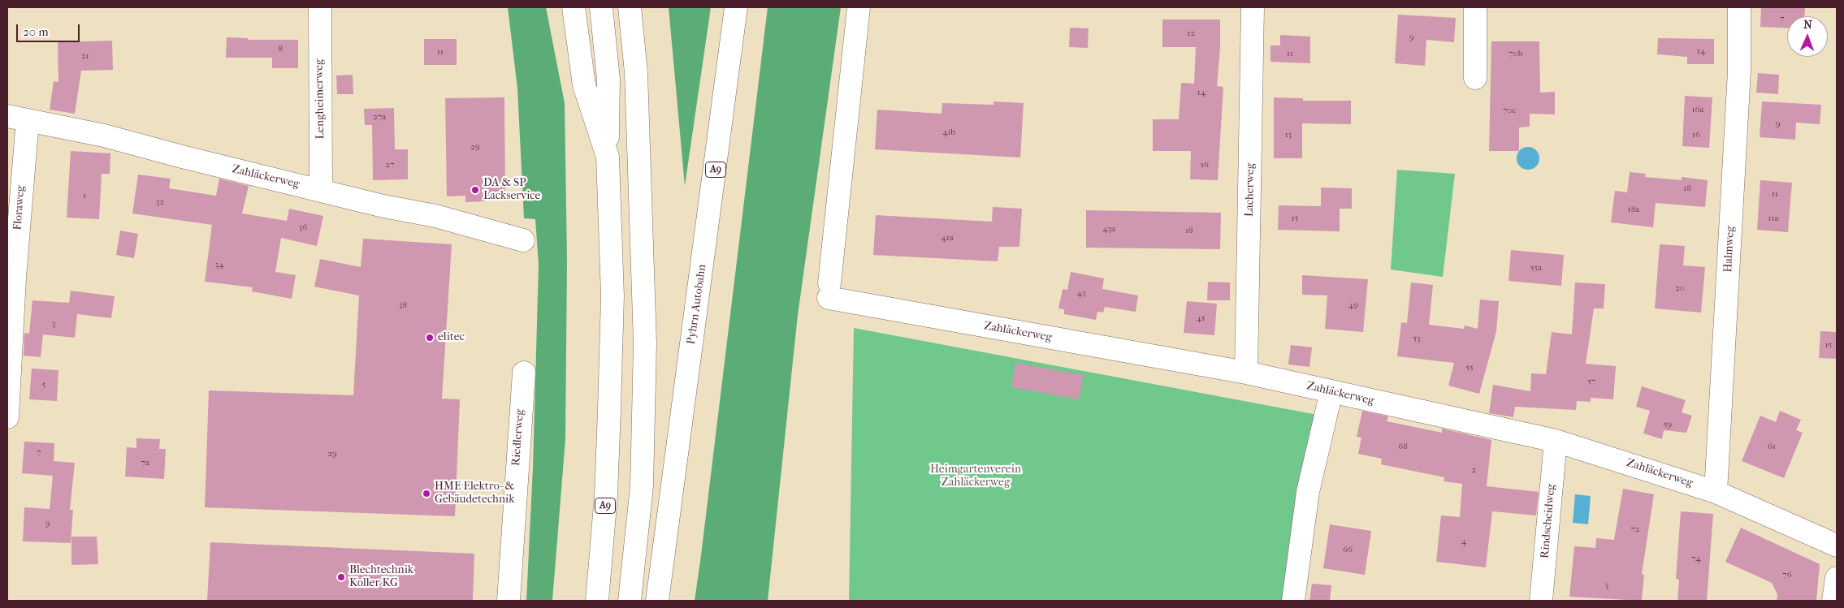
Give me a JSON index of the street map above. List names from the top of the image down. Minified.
{"streets":{"main road":["Lengheimerweg","A9","Zahläckerweg","Lacherweg","Floraweg","Halmweg","Pyhrn Autobahn","Riedlerweg","Rindscheidweg"]},"crossings":[["Lengheimerweg","Zahläckerweg"],["Zahläckerweg","Lacherweg"],["Zahläckerweg","Floraweg"],["Zahläckerweg","Halmweg"],["Zahläckerweg","Rindscheidweg"]],"parks":["Heimgartenverein Zahläckerweg"],"places":["DA & SP Lackservice","elitec","HME Elektro- & Gebäudetechnik","Blechtechnik Koller KG"],"house_numbers":["7","12","9","8","14","11","11","70b","21","14","16a","70c","27a","9","41b","13","16","29","27","16","18","11","1","32","18a","15","11a","36","43a","18","41a","34","55a","20","43","38","49","45","3","53","15","55","57","5","59","68","61","7","29","7a","2","9","72","4","66","74","76","3"],"scale_bar":"20 m","north":"top"}
